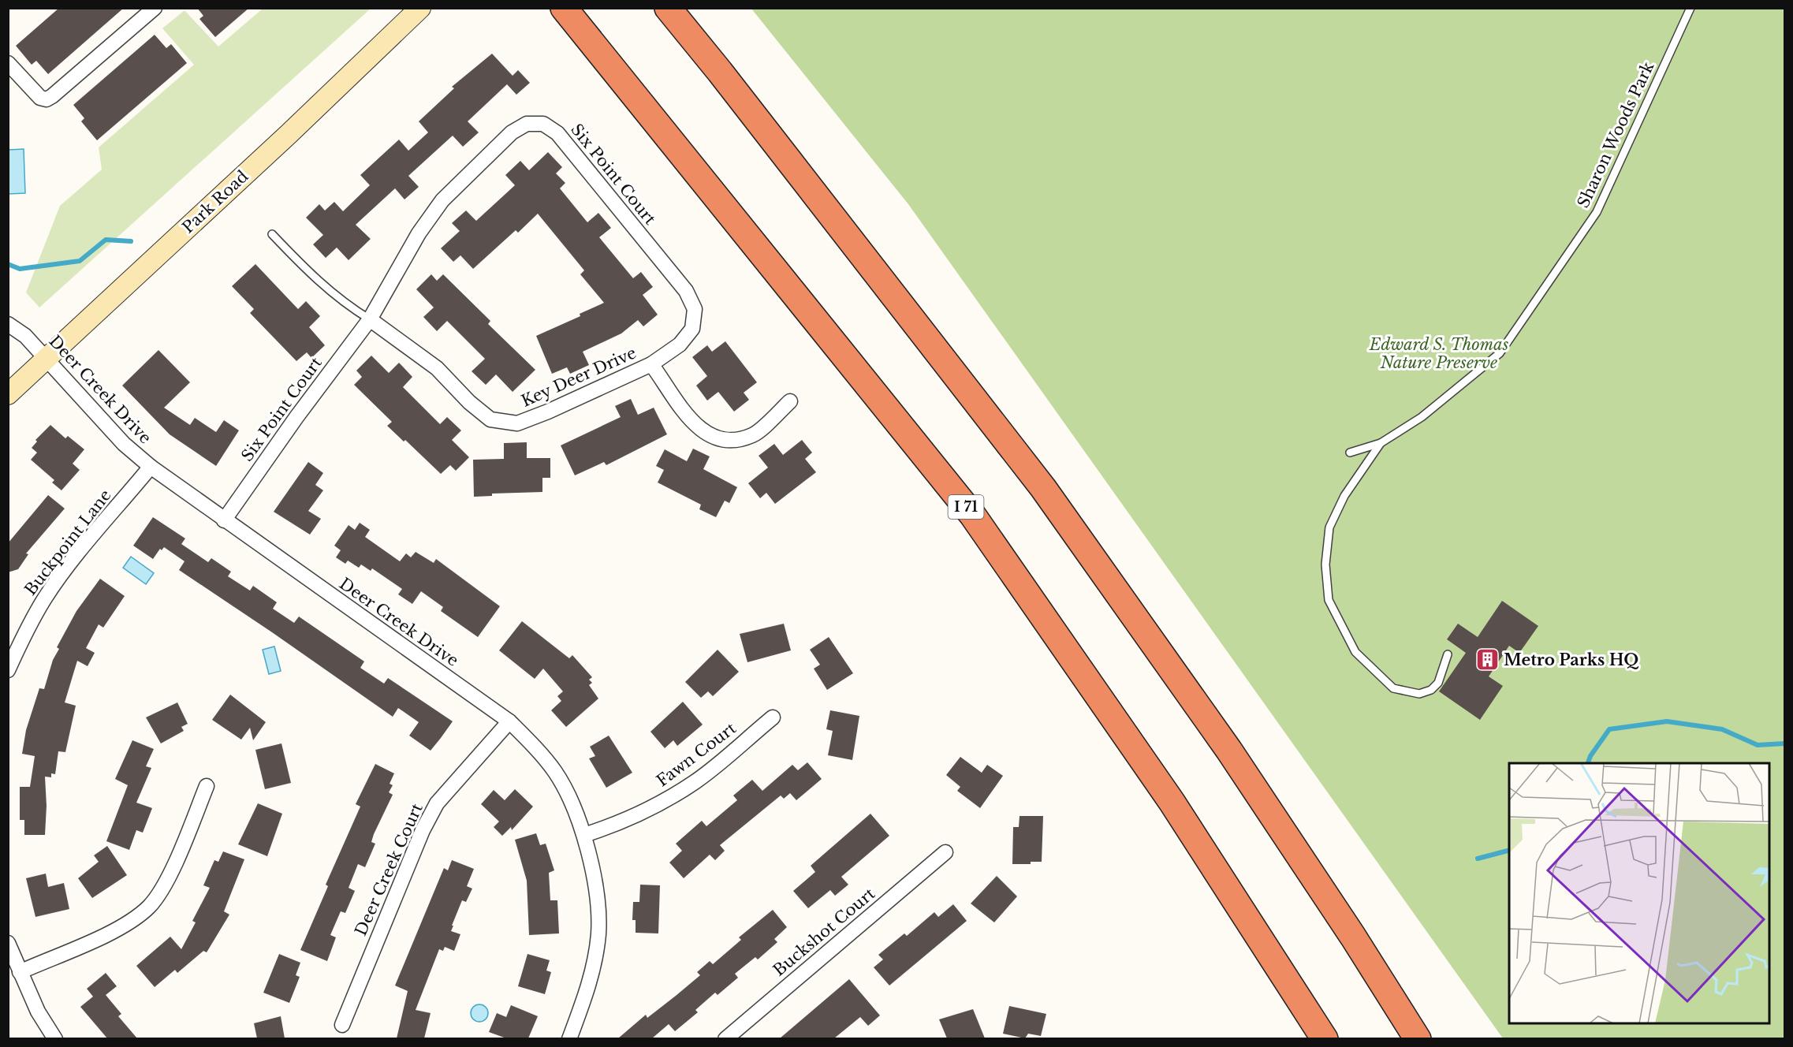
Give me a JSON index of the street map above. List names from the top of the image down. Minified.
{"streets":{"highway":["I 71"],"main road":["Park Road"],"street":["Six Point Court","Key Deer Drive","Deer Creek Drive","Buckpoint Lane","Fawn Court","Deer Creek Court","Buckshot Court"],"lane":["Sharon Woods Park"]},"crossings":[["Six Point Court","Key Deer Drive"],["Six Point Court","Deer Creek Drive"],["Park Road","Deer Creek Drive"],["Deer Creek Drive","Buckpoint Lane"],["Deer Creek Drive","Fawn Court"],["Deer Creek Drive","Deer Creek Court"]],"parks":["Edward S. Thomas Nature Preserve"],"places":{"building":["Metro Parks HQ"]}}
